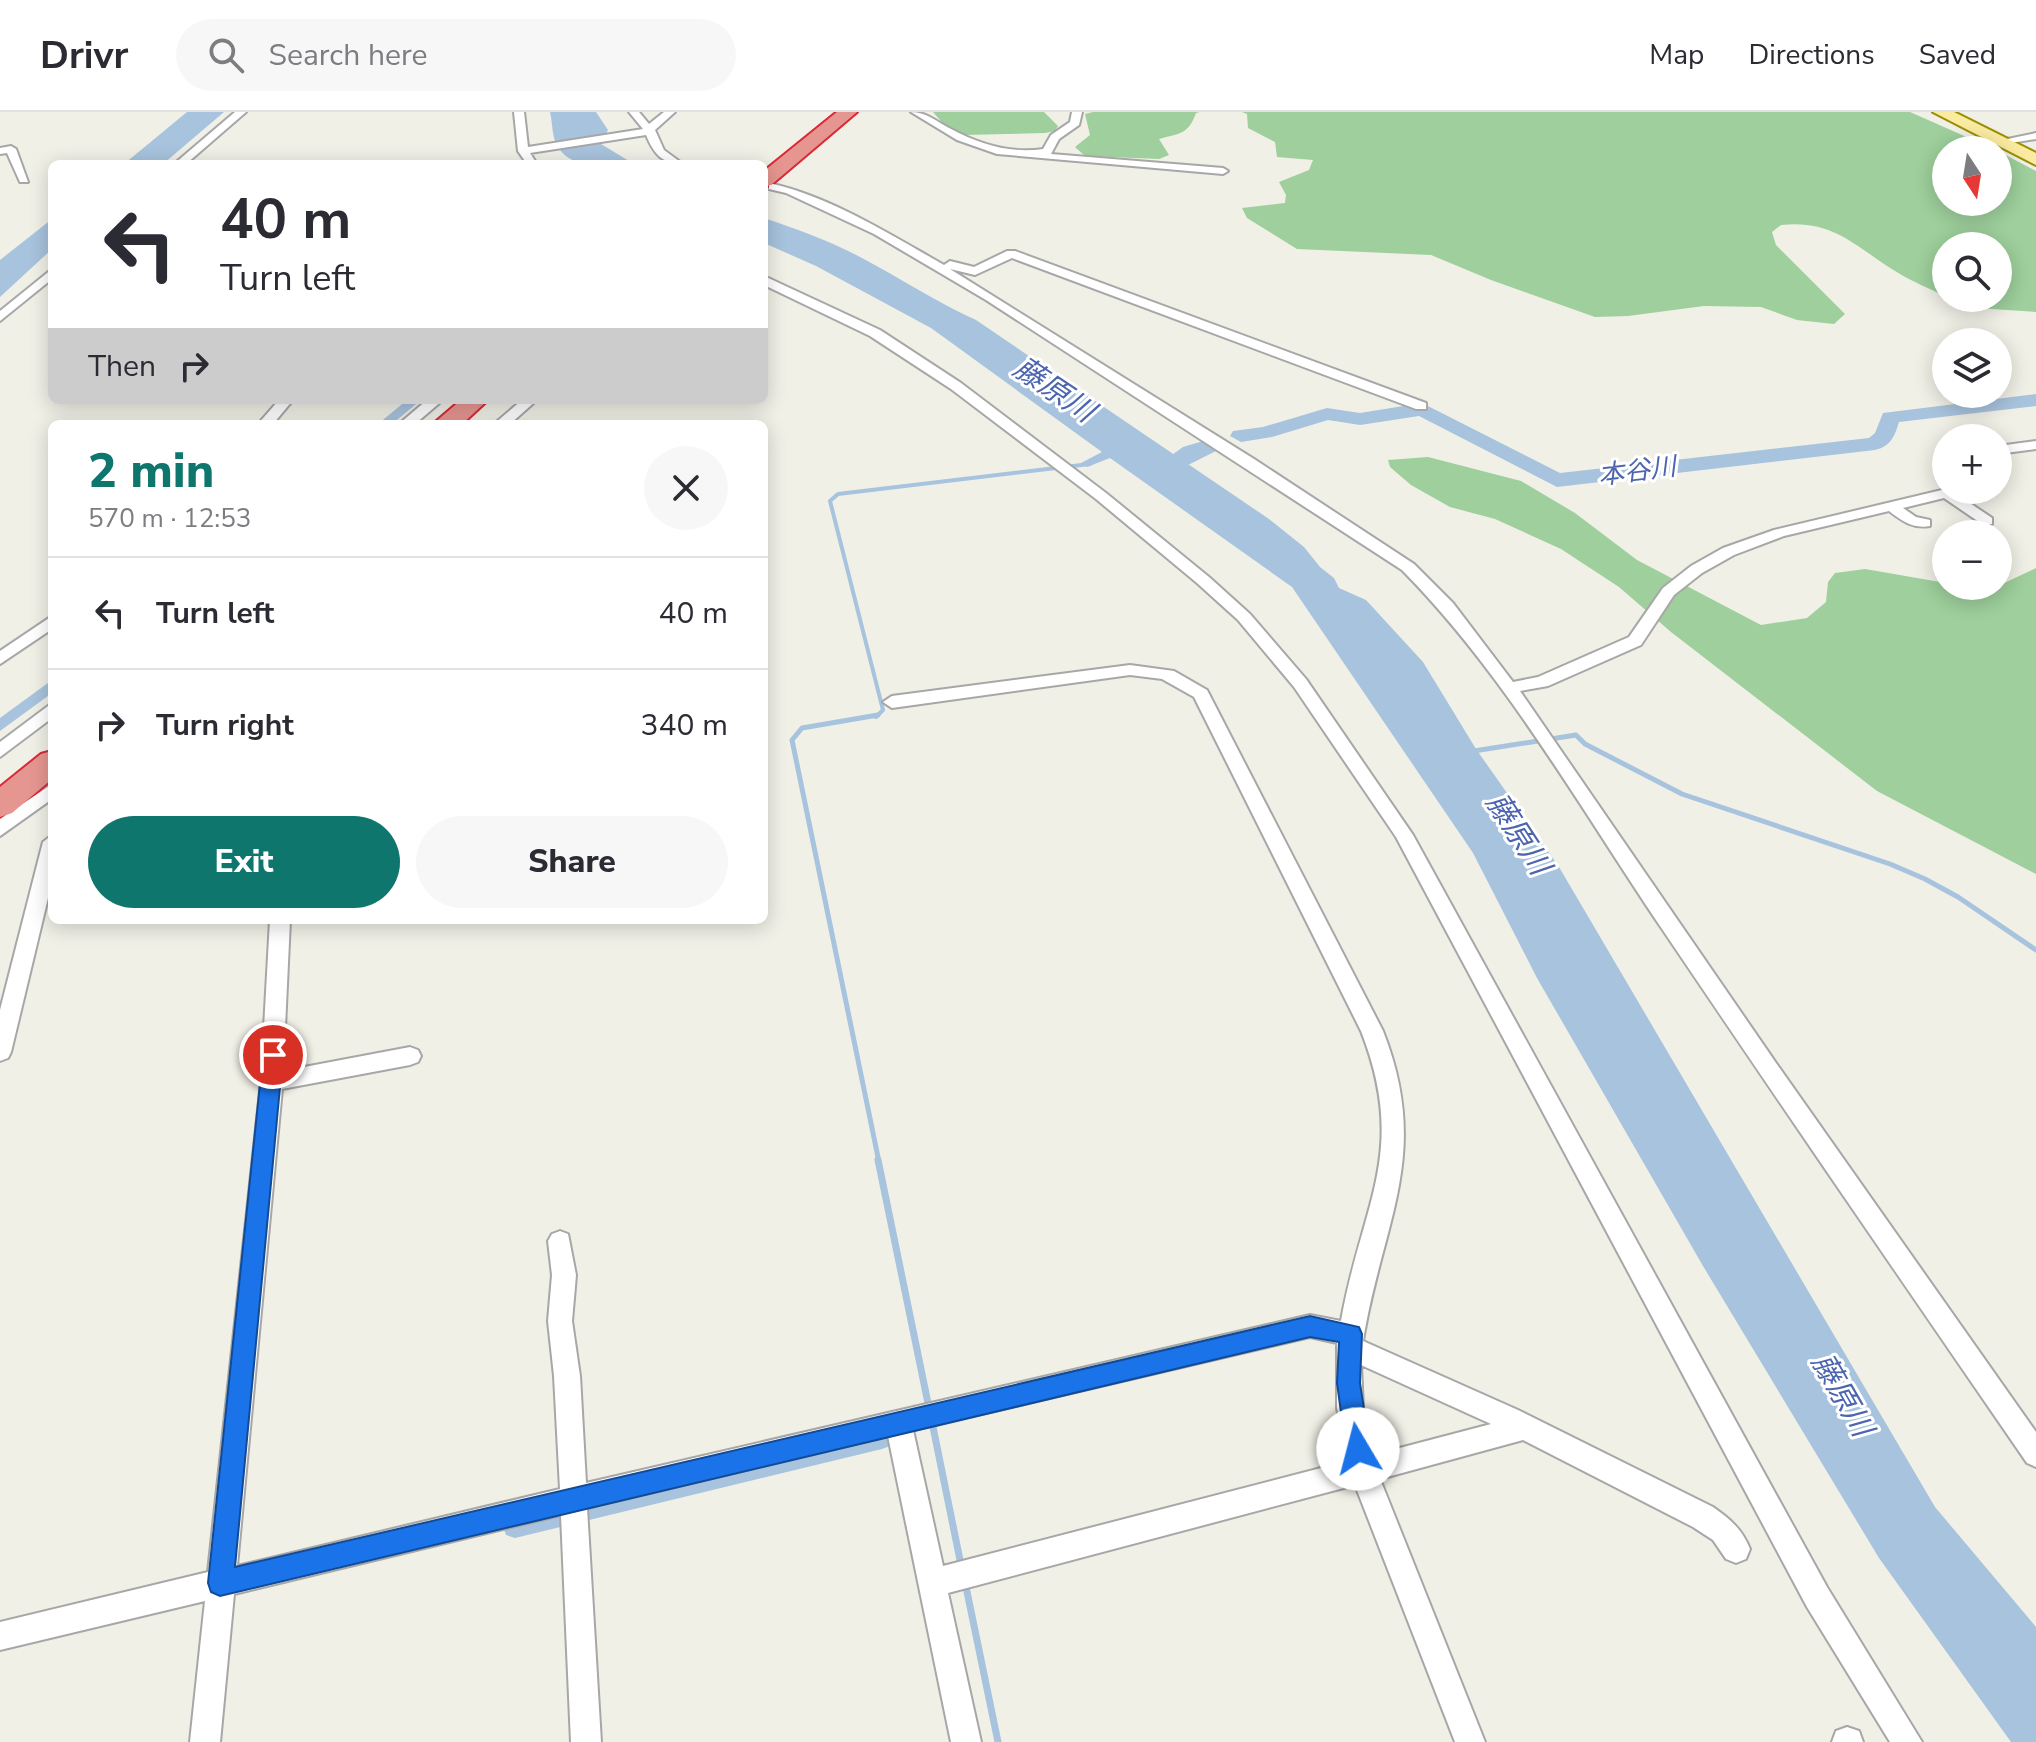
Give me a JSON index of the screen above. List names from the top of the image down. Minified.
{"water":["藤原川","本谷川"],"north":"bottom","page":{"header":"Drivr","search":"Search here","nav":["Map","Directions","Saved"],"map_buttons":["+","−"],"turn":["40 m","Turn left"],"then":"Then","heading":["2 min","570 m · 12:53"],"list":[{"name":"Turn left","value":"40 m"},{"name":"Turn right","value":"340 m"}],"buttons":["Exit","Share"]}}
